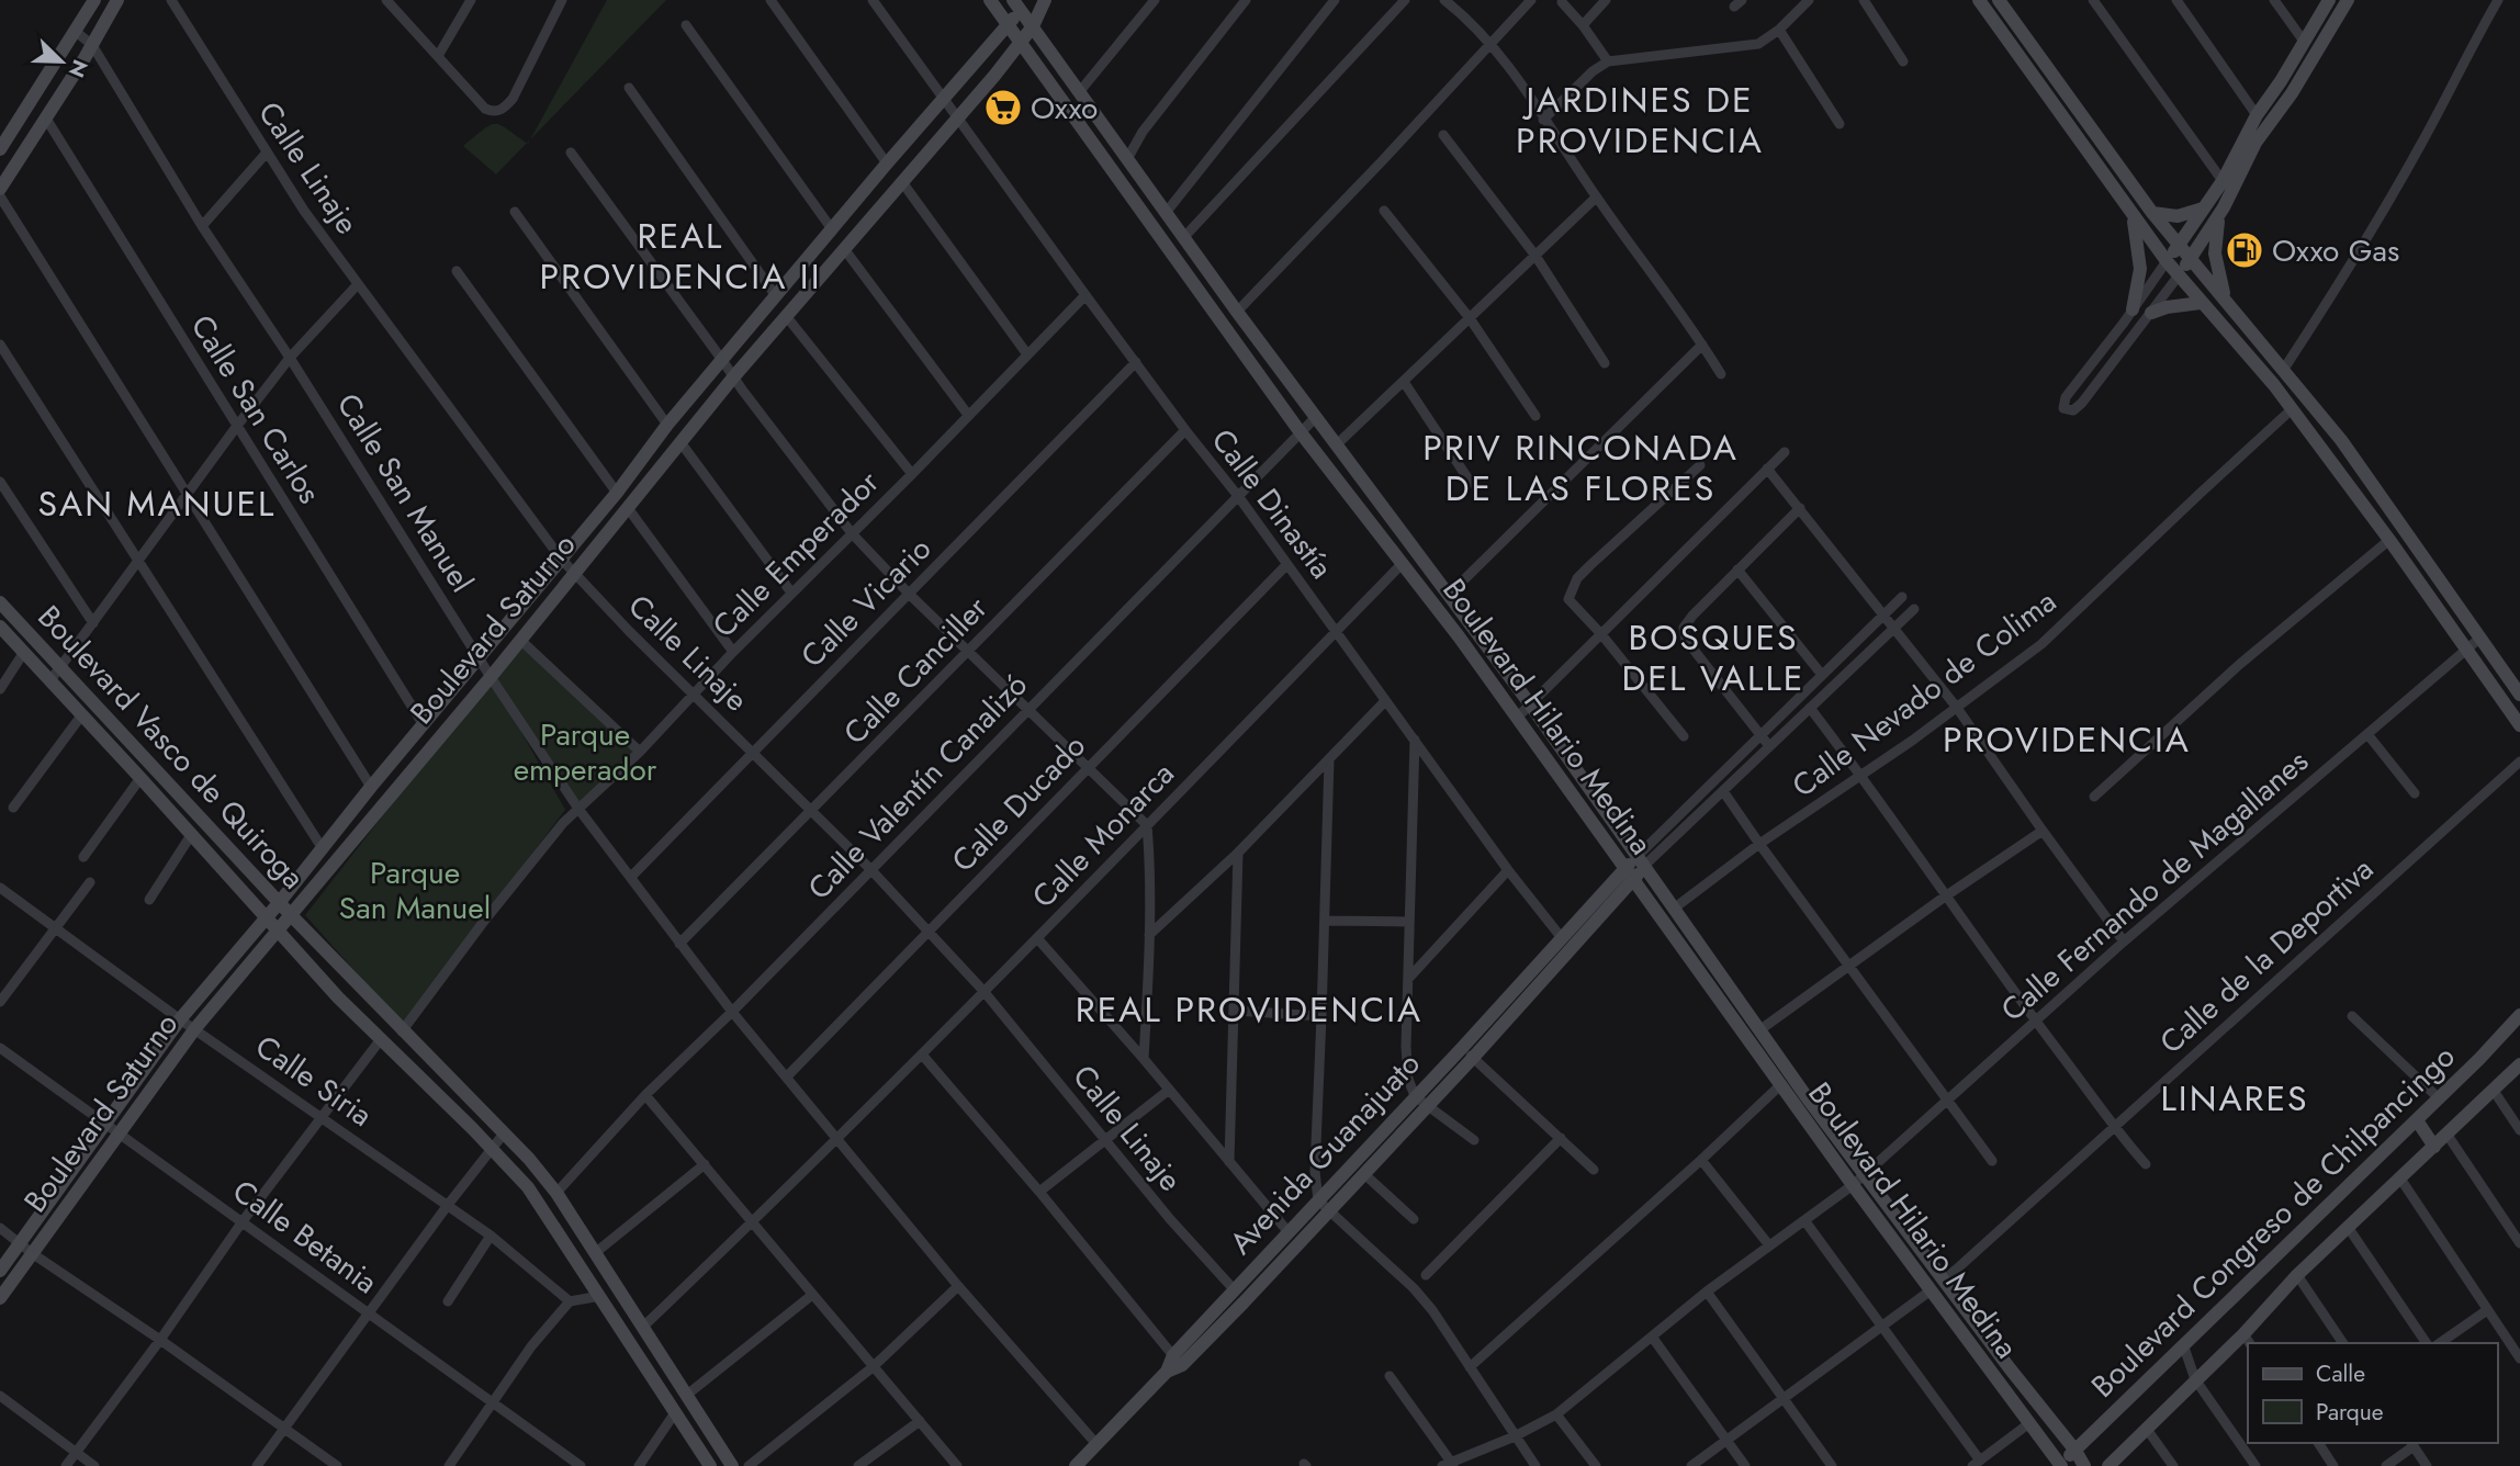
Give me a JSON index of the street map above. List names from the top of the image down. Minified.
{"streets":{"street":["Calle Linaje","Calle San Carlos","Calle San Manuel","Calle Dinastía","Calle Emperador","Calle Vicario","Boulevard Saturno","Calle Canciller","Calle Nevado de Colima","Boulevard Hilario Medina","Boulevard Vasco de Quiroga","Calle Valentín Canalizó","Calle Ducado","Calle Monarca","Calle Fernando de Magallanes","Calle de la Deportiva","Calle Siria","Avenida Guanajuato","Boulevard Congreso de Chilpancingo","Calle Betania"]},"crossings":[["Calle Linaje","Calle Emperador"],["Calle Linaje","Calle Vicario"],["Calle Linaje","Boulevard Saturno"],["Calle Linaje","Calle Canciller"],["Calle Linaje","Calle Valentín Canalizó"],["Calle Linaje","Calle Ducado"],["Calle Linaje","Calle Monarca"],["Calle Linaje","Avenida Guanajuato"],["Calle San Carlos","Boulevard Saturno"],["Calle San Manuel","Calle Emperador"],["Calle San Manuel","Calle Vicario"],["Calle San Manuel","Boulevard Saturno"],["Calle San Manuel","Calle Canciller"],["Calle San Manuel","Calle Valentín Canalizó"],["Calle San Manuel","Calle Ducado"],["Calle San Manuel","Calle Monarca"],["Calle San Manuel","Avenida Guanajuato"],["Calle Dinastía","Calle Emperador"],["Calle Dinastía","Calle Vicario"],["Calle Dinastía","Boulevard Saturno"],["Calle Dinastía","Calle Canciller"],["Calle Dinastía","Calle Valentín Canalizó"],["Calle Dinastía","Calle Ducado"],["Calle Dinastía","Calle Monarca"],["Calle Dinastía","Avenida Guanajuato"],["Calle Emperador","Boulevard Vasco de Quiroga"],["Boulevard Saturno","Boulevard Hilario Medina"],["Boulevard Saturno","Boulevard Vasco de Quiroga"],["Boulevard Saturno","Calle Siria"],["Boulevard Saturno","Calle Betania"],["Calle Nevado de Colima","Boulevard Hilario Medina"],["Boulevard Hilario Medina","Calle Valentín Canalizó"],["Boulevard Hilario Medina","Calle Monarca"],["Boulevard Hilario Medina","Calle Fernando de Magallanes"],["Boulevard Hilario Medina","Calle de la Deportiva"],["Boulevard Hilario Medina","Avenida Guanajuato"],["Boulevard Hilario Medina","Boulevard Congreso de Chilpancingo"],["Boulevard Vasco de Quiroga","Calle Valentín Canalizó"],["Boulevard Vasco de Quiroga","Calle Monarca"]],"districts":["JARDINES DE PROVIDENCIA","REAL PROVIDENCIA II","PRIV RINCONADA DE LAS FLORES","SAN MANUEL","BOSQUES DEL VALLE","PROVIDENCIA","REAL PROVIDENCIA","LINARES"],"parks":["Parque emperador","Parque San Manuel"],"places":{"supermarket":["Oxxo"],"fuel station":["Oxxo Gas"]},"legend":["Calle","Parque"],"north":"bottom right"}
